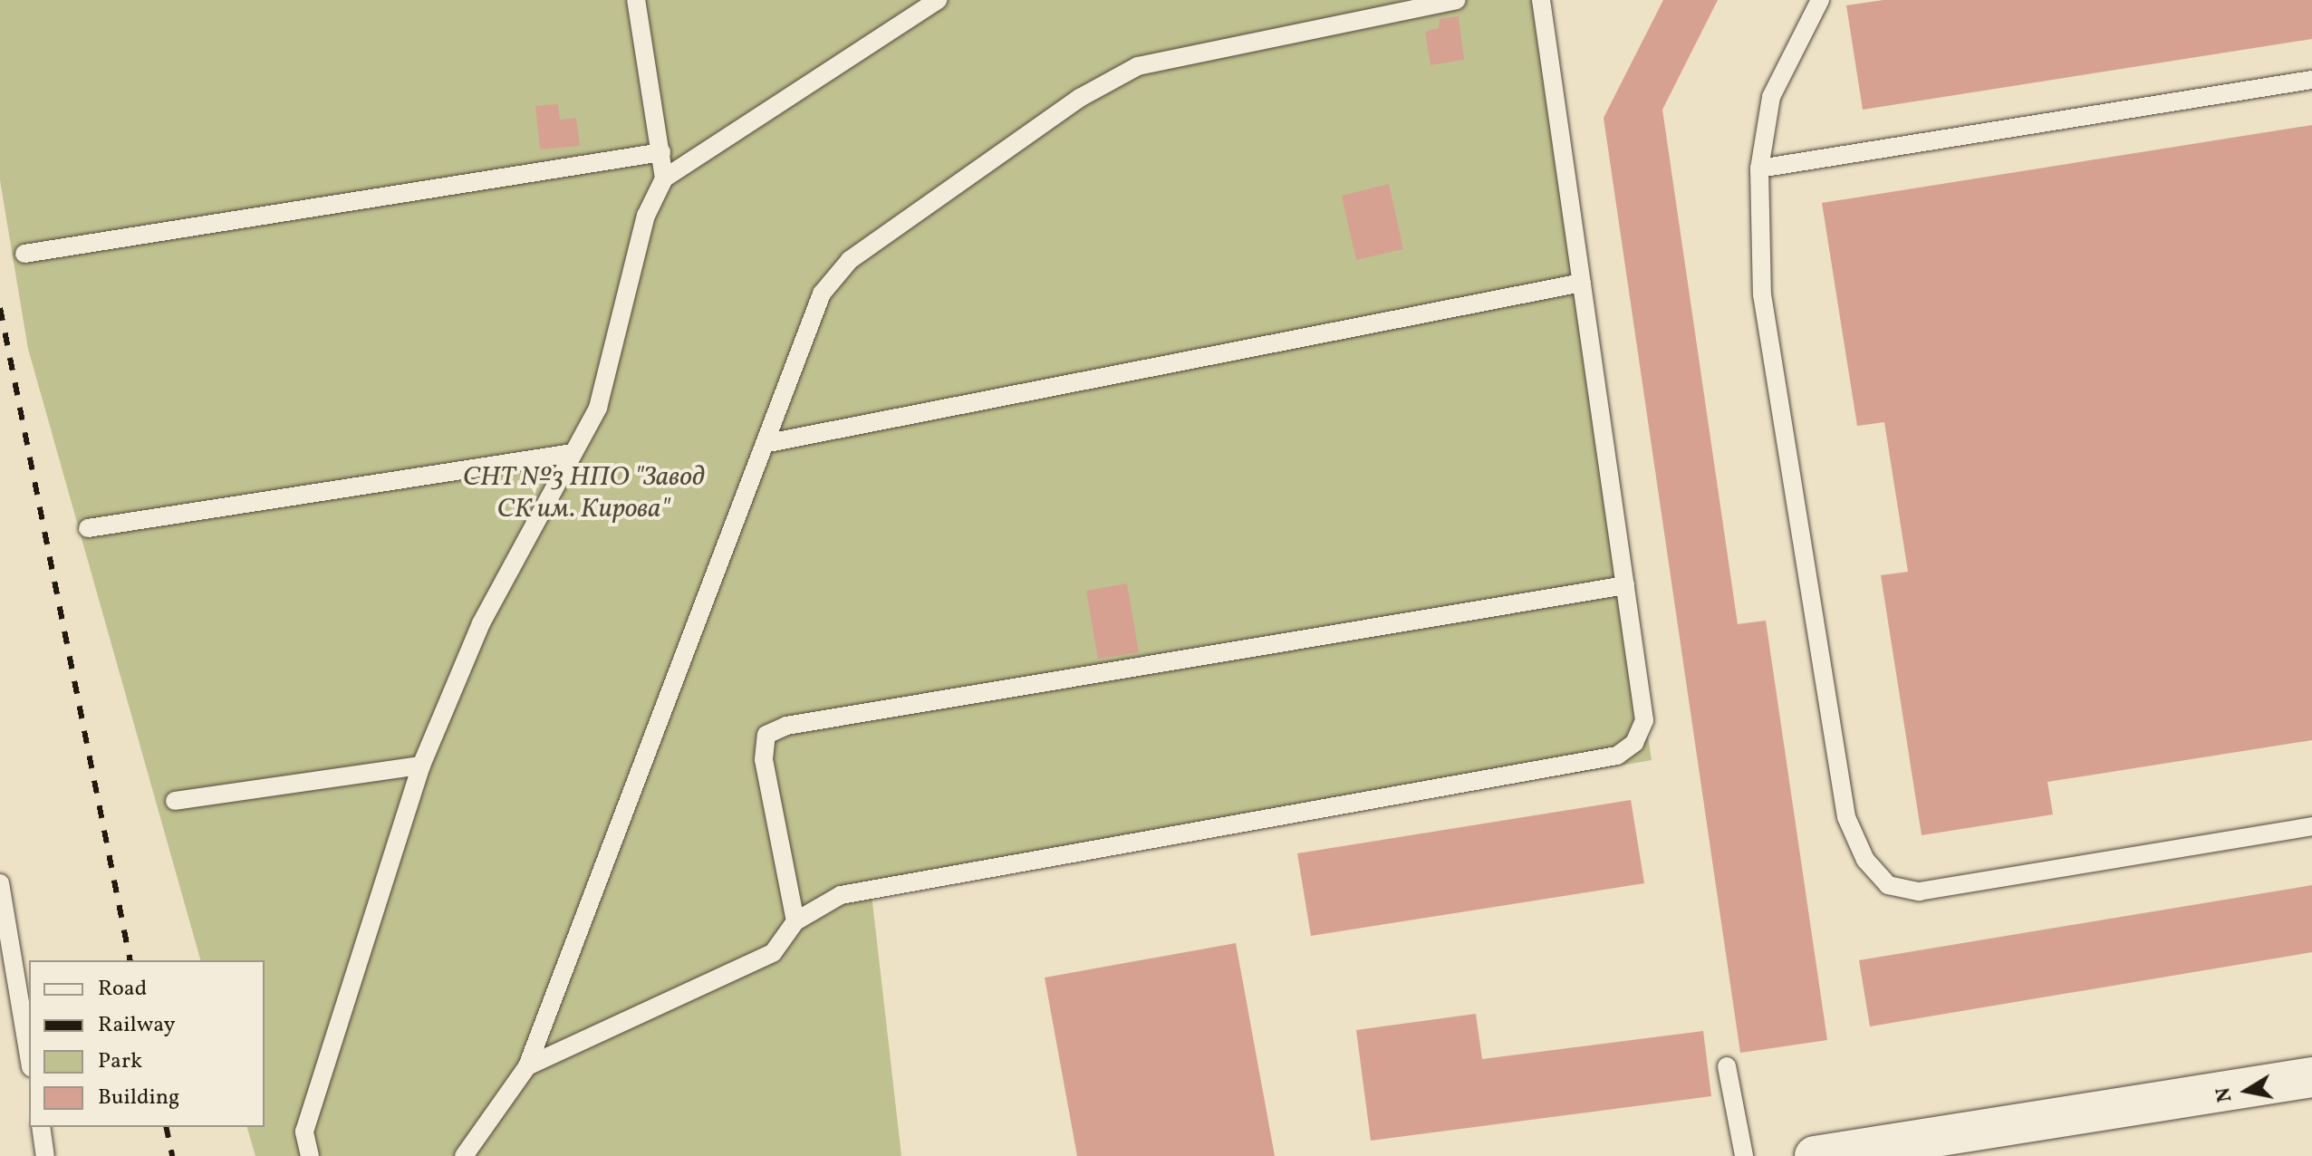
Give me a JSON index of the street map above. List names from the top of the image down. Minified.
{"parks":["СНТ №3 НПО \"Завод СК им. Кирова\""],"legend":["Road","Railway","Park","Building"],"north":"left"}
